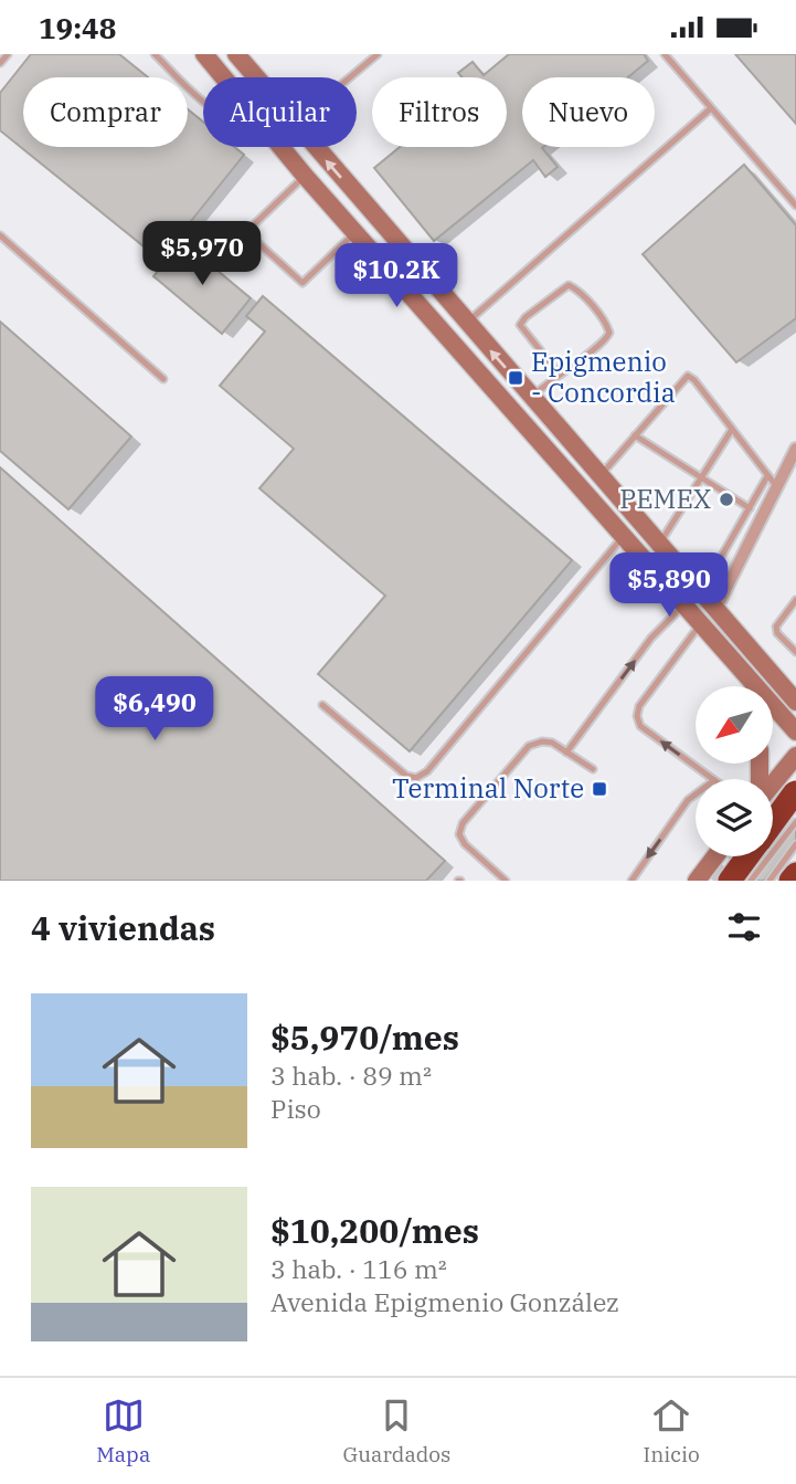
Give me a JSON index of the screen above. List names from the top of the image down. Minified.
{"places":{"transit":["Epigmenio - Concordia","Terminal Norte"],"other":["PEMEX"]},"north":"bottom left","page":{"status":"19:48","chip":["Comprar","Alquilar","Filtros","Nuevo"],"price":["$5,970","$10.2K","$5,890","$6,490"],"heading":"4 viviendas","list":[{"name":"$5,970/mes","note":"3 hab. · 89 m² · Piso"},{"name":"$10,200/mes","note":"3 hab. · 116 m² · Avenida Epigmenio González"}],"tabs":["Mapa","Guardados","Inicio"]}}
